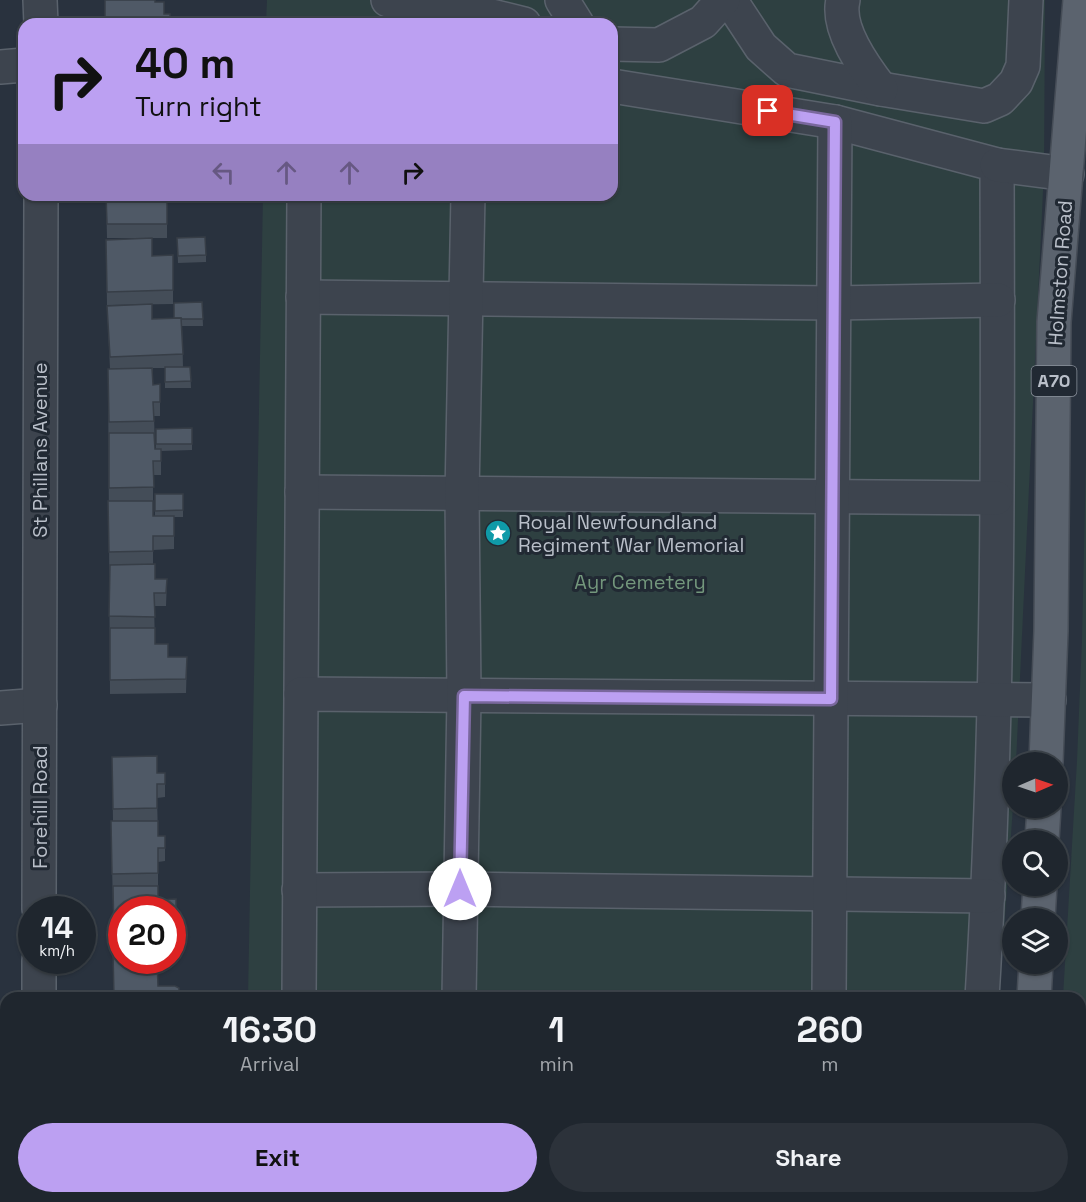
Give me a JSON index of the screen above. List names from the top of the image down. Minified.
{"streets":{"main road":["Holmston Road","A70"],"street":["St Phillans Avenue","Forehill Road"]},"crossings":[["St Phillans Avenue","Forehill Road"]],"parks":["Ayr Cemetery"],"places":{"place":["Royal Newfoundland Regiment War Memorial"]},"north":"right","page":{"turn":["40 m","Turn right"],"speed":"14 km/h","limit":"20","eta":["16:30","Arrival","1","min","260","m"],"buttons":["Exit","Share"]}}
